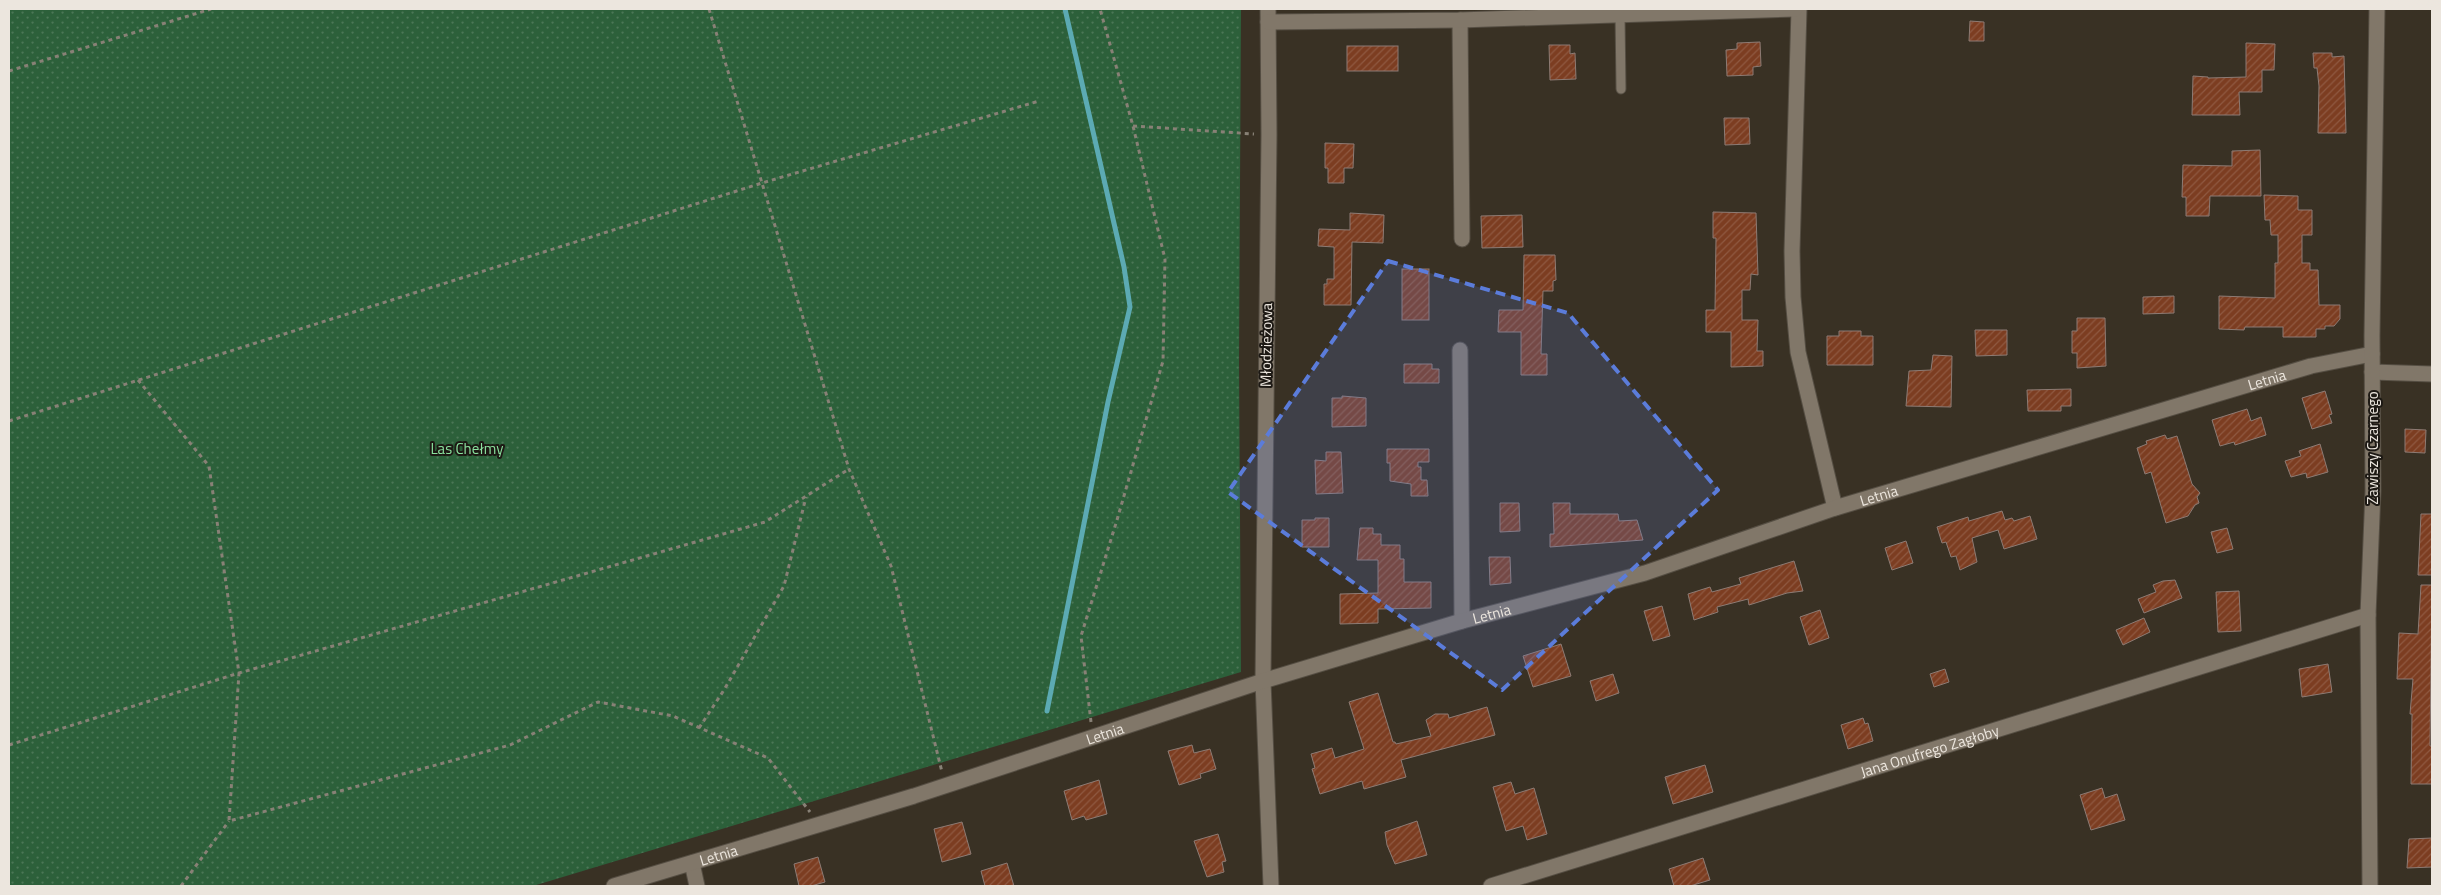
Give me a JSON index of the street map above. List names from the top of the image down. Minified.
{"streets":{"street":["Młodzieżowa","Letnia","Zawiszy Czarnego","Jana Onufrego Zagłoby"]},"crossings":[["Młodzieżowa","Letnia"],["Letnia","Zawiszy Czarnego"],["Zawiszy Czarnego","Jana Onufrego Zagłoby"]],"parks":["Las Chełmy"]}
